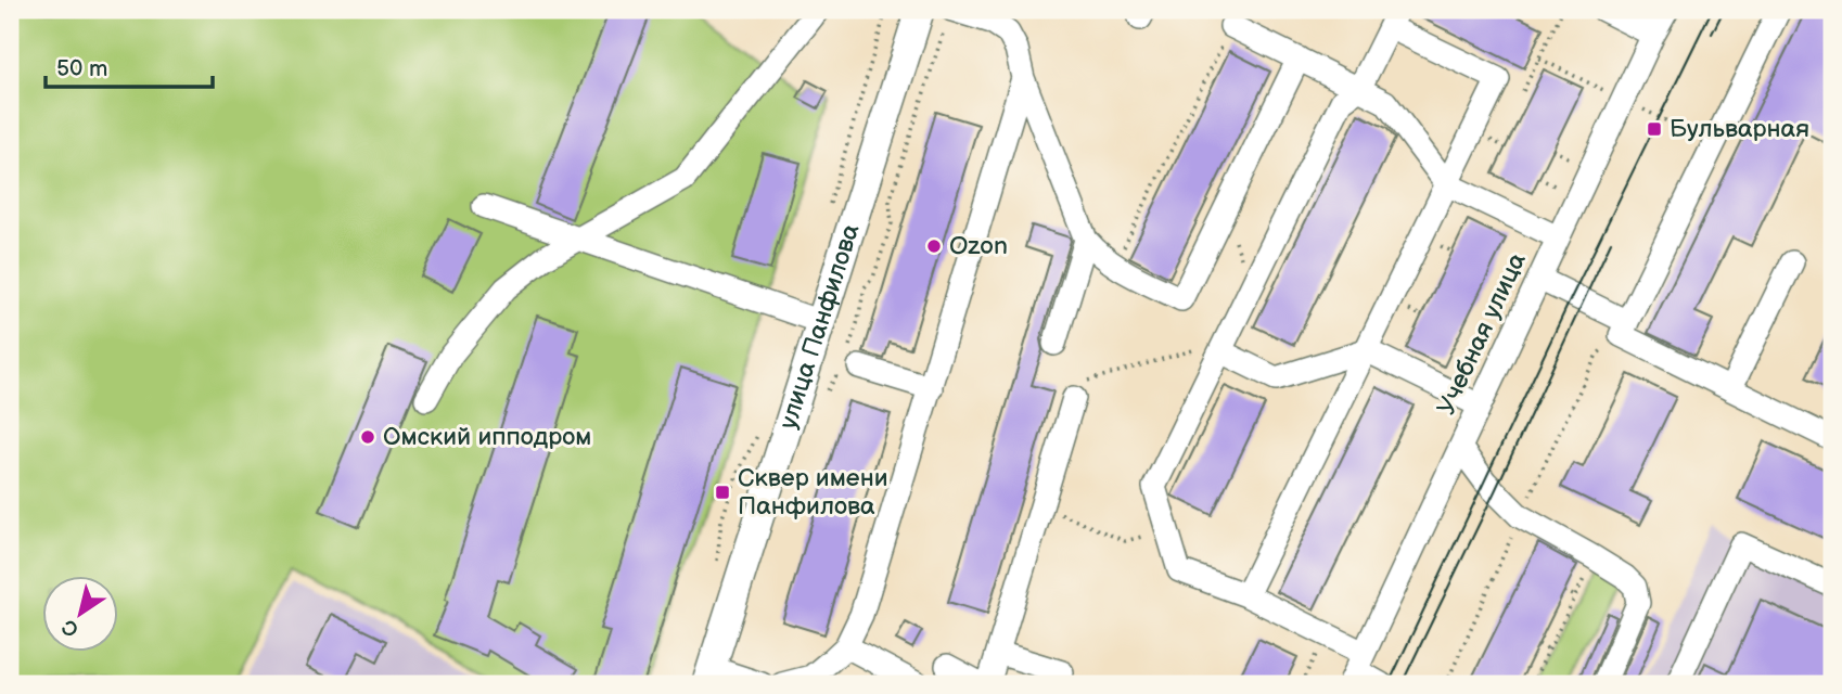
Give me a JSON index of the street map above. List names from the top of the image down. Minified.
{"streets":{"main road":["улица Панфилова"],"street":["Учебная улица"]},"places":{"transit":["Бульварная","Сквер имени Панфилова"],"other":["Ozon","Омский ипподром"]},"scale_bar":"50 m","north":"bottom left"}
